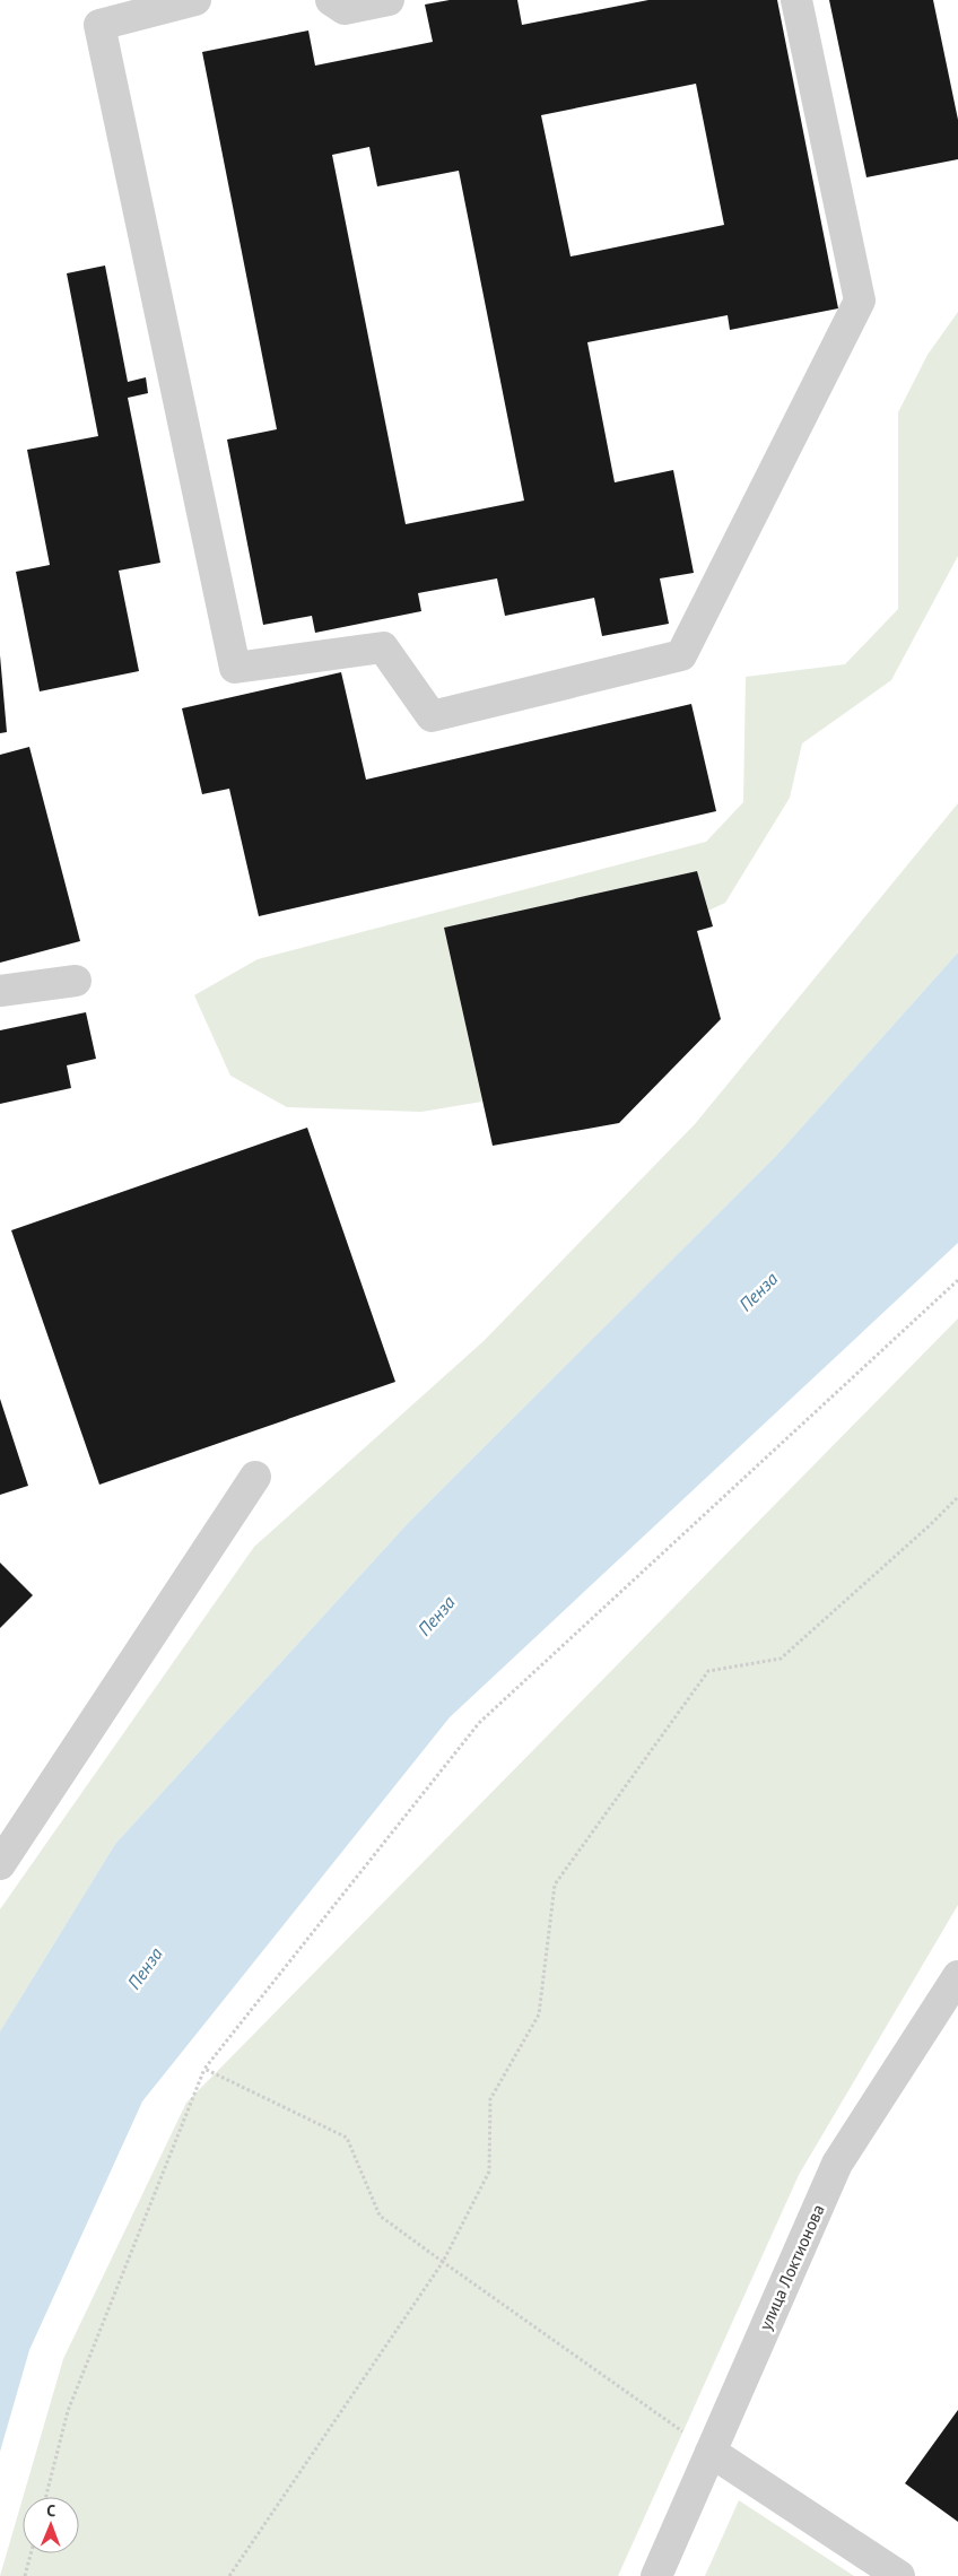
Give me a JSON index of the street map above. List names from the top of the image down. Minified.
{"streets":{"street":["улица Локтионова"]},"water":["Пенза"],"north":"top"}
